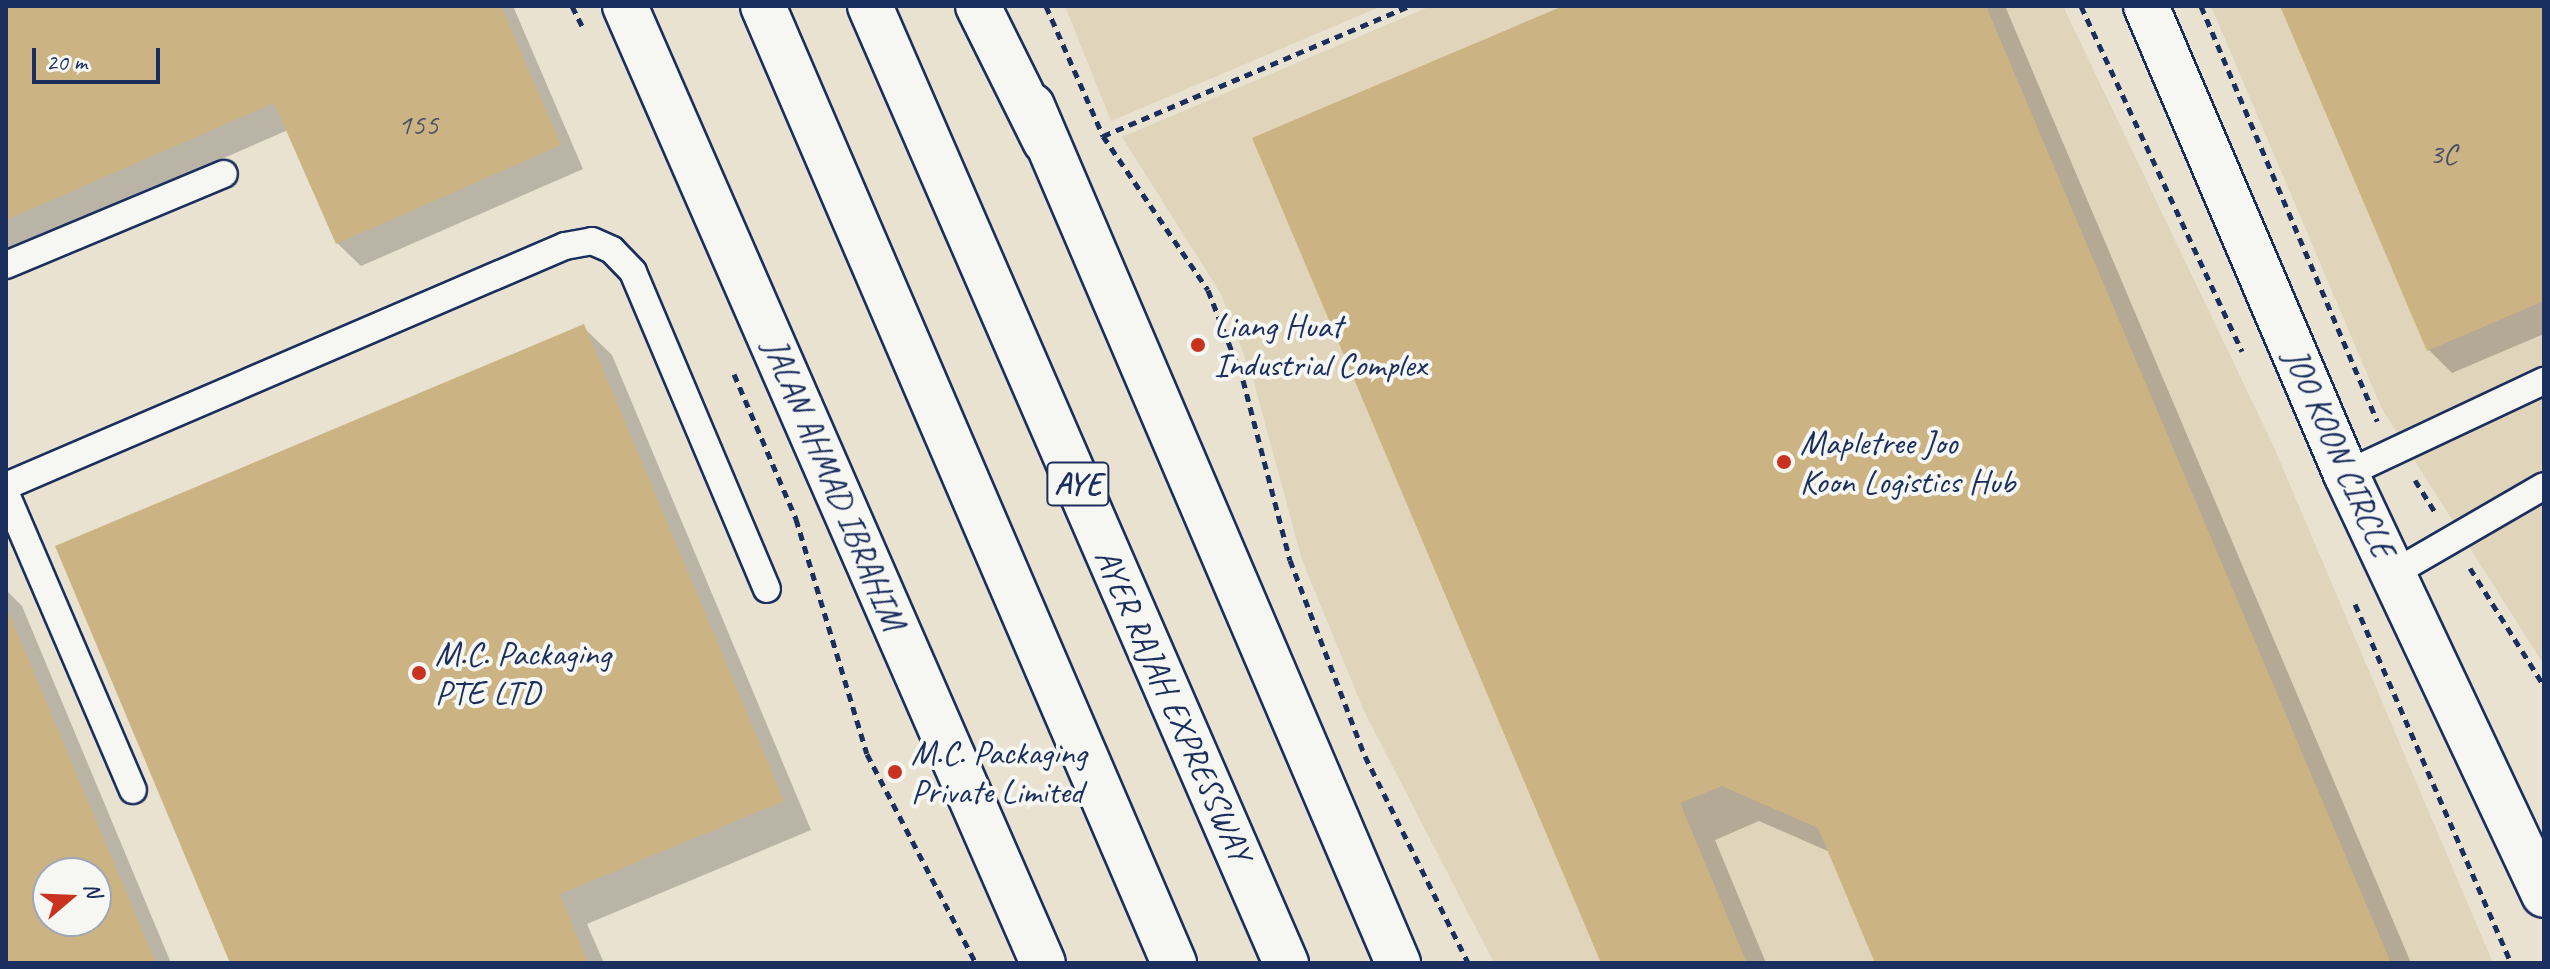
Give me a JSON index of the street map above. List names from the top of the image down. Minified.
{"streets":{"main road":["JOO KOON CIRCLE","JALAN AHMAD IBRAHIM","AYE","AYER RAJAH EXPRESSWAY"]},"places":["Liang Huat Industrial Complex","Mapletree Joo Koon Logistics Hub","M.C. Packaging PTE LTD","M.C. Packaging Private Limited"],"house_numbers":["155","3C"],"scale_bar":"20 m","north":"right"}
